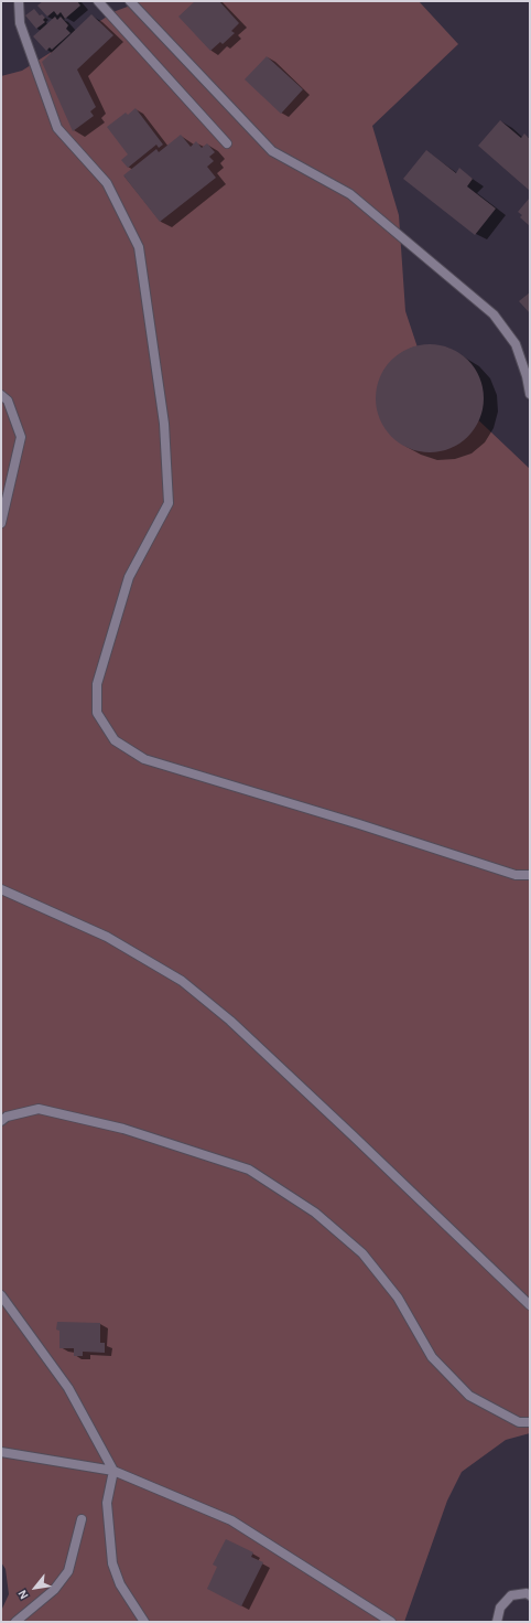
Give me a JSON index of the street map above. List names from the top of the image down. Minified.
{"north":"bottom left"}
